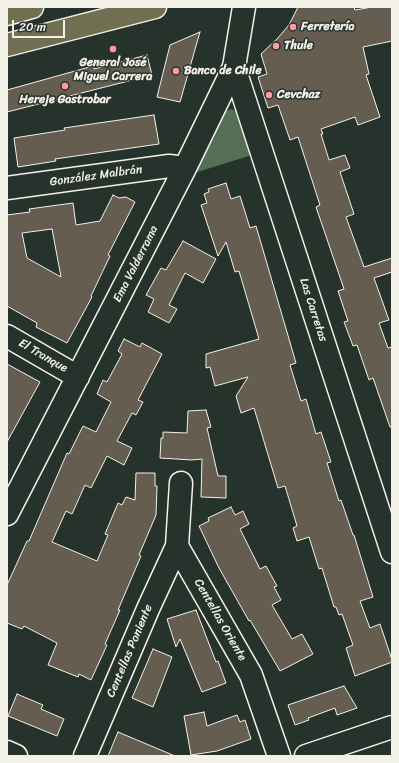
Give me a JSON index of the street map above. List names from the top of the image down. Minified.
{"streets":{"street":["González Malbrán","Ema Valderrama","Las Carretas","El Tranque","Centellas Oriente","Centellas Poniente"]},"crossings":[["González Malbrán","Ema Valderrama"],["Ema Valderrama","Las Carretas"],["Ema Valderrama","El Tranque"],["Centellas Oriente","Centellas Poniente"]],"places":["Ferretería","Thule","General José Miguel Carrera","Banco de Chile","Hereje Gastrobar","Cevchaz"],"scale_bar":"20 m"}
